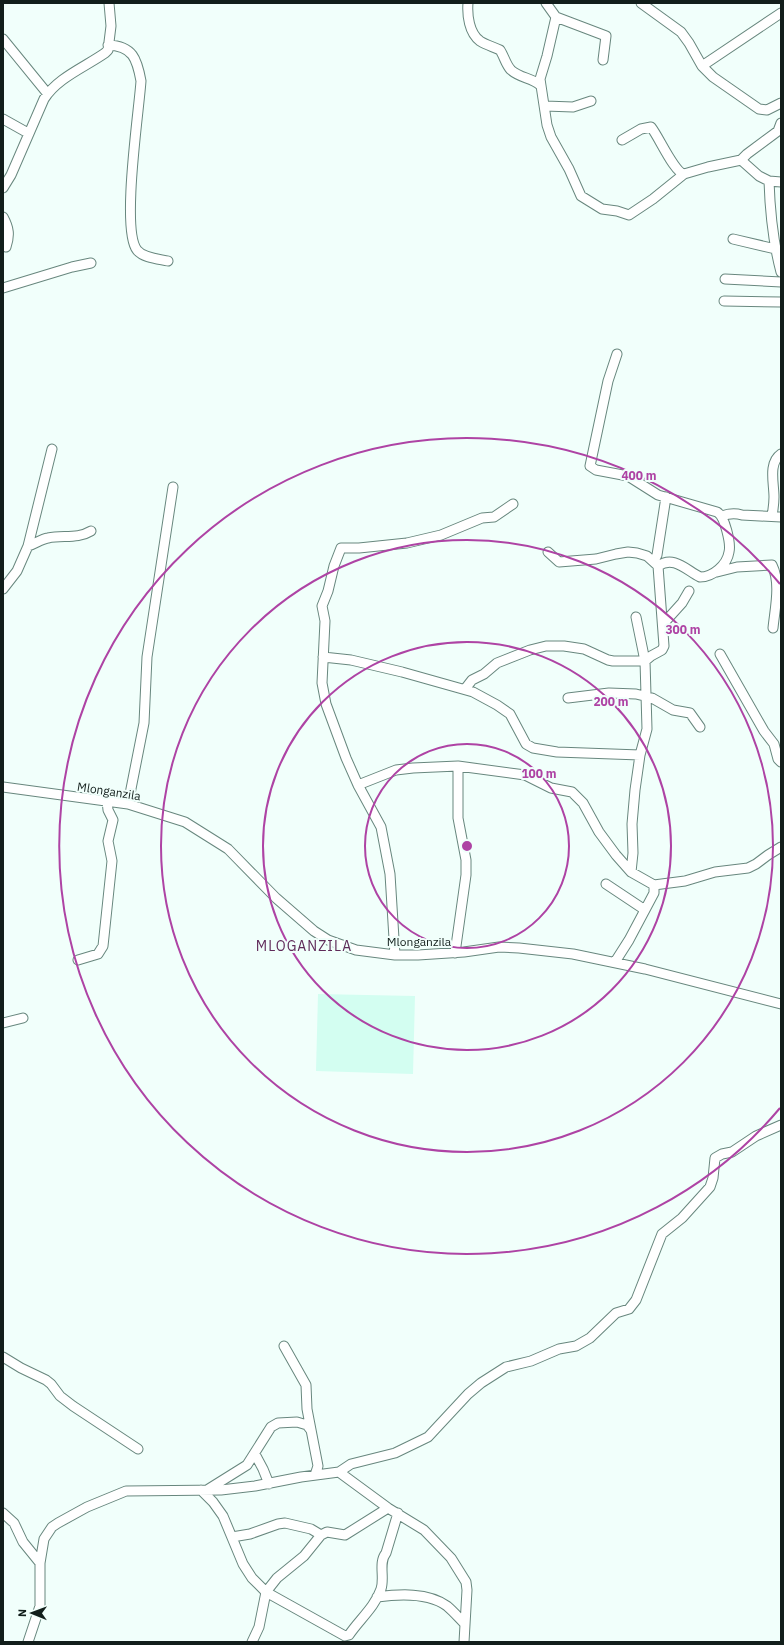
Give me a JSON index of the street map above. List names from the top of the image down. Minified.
{"streets":{"street":["Mlonganzila"]},"districts":["MLOGANZILA"],"north":"left","rings":["400 m","300 m","200 m","100 m"]}
